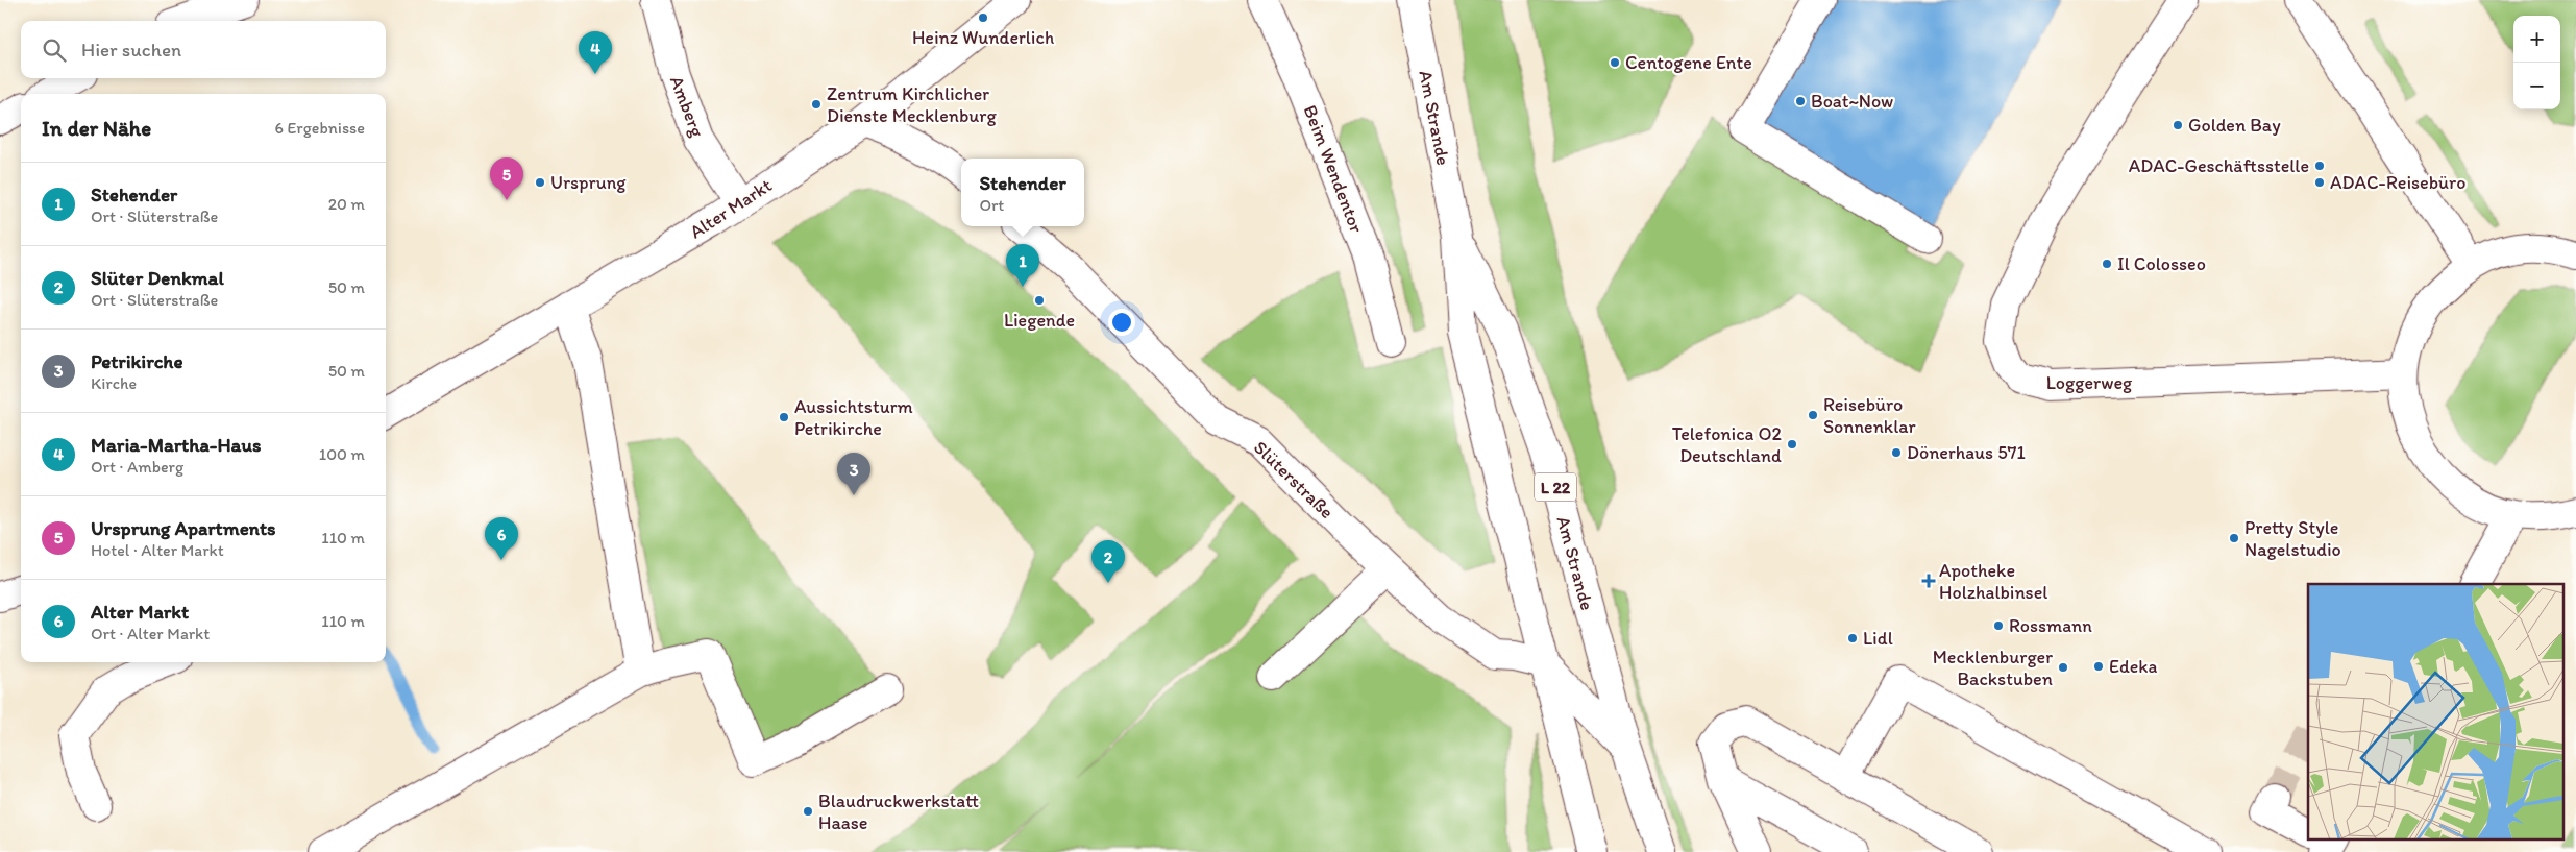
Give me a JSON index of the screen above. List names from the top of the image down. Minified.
{"streets":{"street":["Amberg","Am Strande","Beim Wendentor","Alter Markt","Loggerweg","Slüterstraße","L 22"]},"crossings":[["Amberg","Alter Markt"],["Am Strande","Slüterstraße"]],"places":{"other":["Heinz Wunderlich","Centogene Ente","Boat~Now","Zentrum Kirchlicher Dienste Mecklenburg","Golden Bay","ADAC-Geschäftsstelle","Ursprung","ADAC-Reisebüro","Il Colosseo","Liegende","Reisebüro Sonnenklar","Aussichtsturm Petrikirche","Telefonica O2 Deutschland","Dönerhaus 571","Pretty Style Nagelstudio","Rossmann","Lidl","Edeka","Mecklenburger Backstuben","Blaudruckwerkstatt Haase"],"health":["Apotheke Holzhalbinsel"]},"page":{"map_buttons":["+","−"],"search":"Hier suchen","pins":["4","5","1","3","6","2"],"heading":["In der Nähe","6 Ergebnisse"],"popup":["Stehender","Ort"],"list":[{"mark":"1","name":"Stehender","note":"Ort · Slüterstraße","value":"20 m"},{"mark":"2","name":"Slüter Denkmal","note":"Ort · Slüterstraße","value":"50 m"},{"mark":"3","name":"Petrikirche","note":"Kirche","value":"50 m"},{"mark":"4","name":"Maria-Martha-Haus","note":"Ort · Amberg","value":"100 m"},{"mark":"5","name":"Ursprung Apartments","note":"Hotel · Alter Markt","value":"110 m"},{"mark":"6","name":"Alter Markt","note":"Ort · Alter Markt","value":"110 m"}]}}
